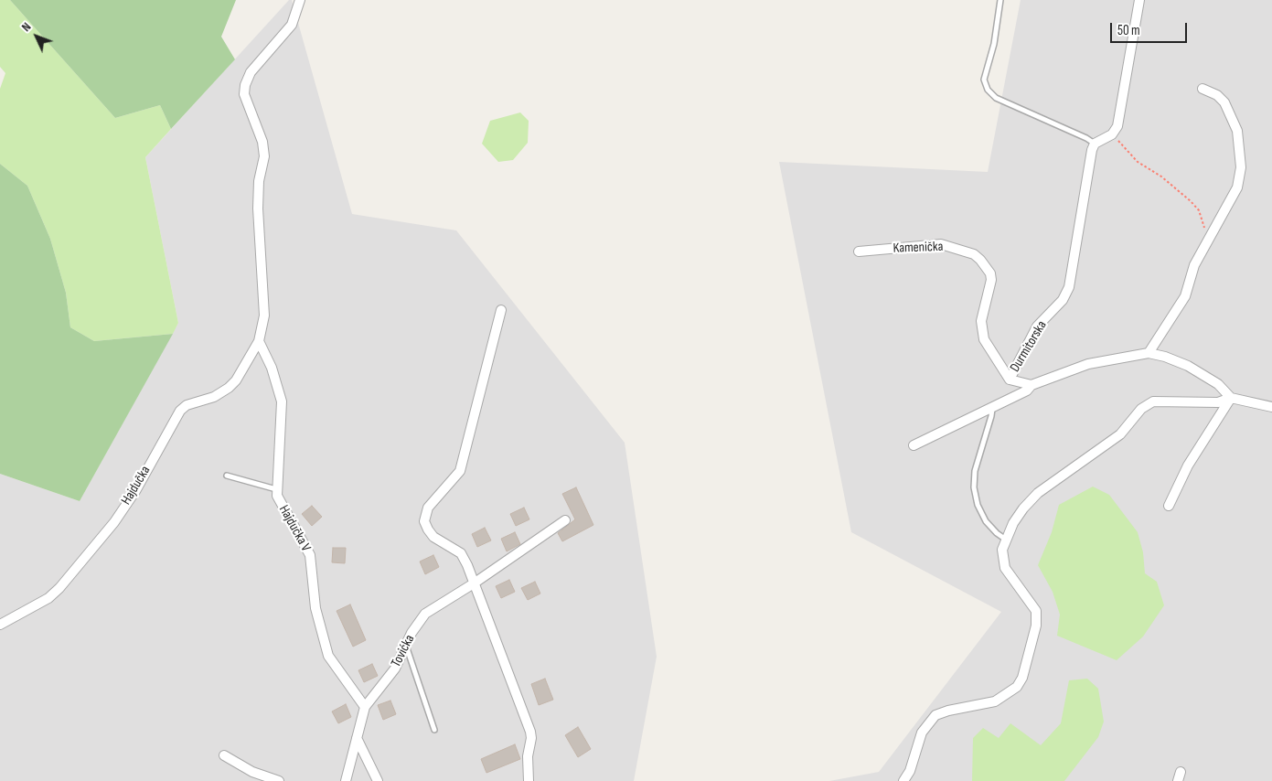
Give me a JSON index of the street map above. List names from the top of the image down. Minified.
{"streets":{"street":["Kamenička","Durmitorska","Hajdučka","Hajdučka V","Tovićka"]},"crossings":[["Kamenička","Durmitorska"],["Hajdučka","Hajdučka V"],["Hajdučka V","Tovićka"]],"scale_bar":"50 m","north":"top left"}
